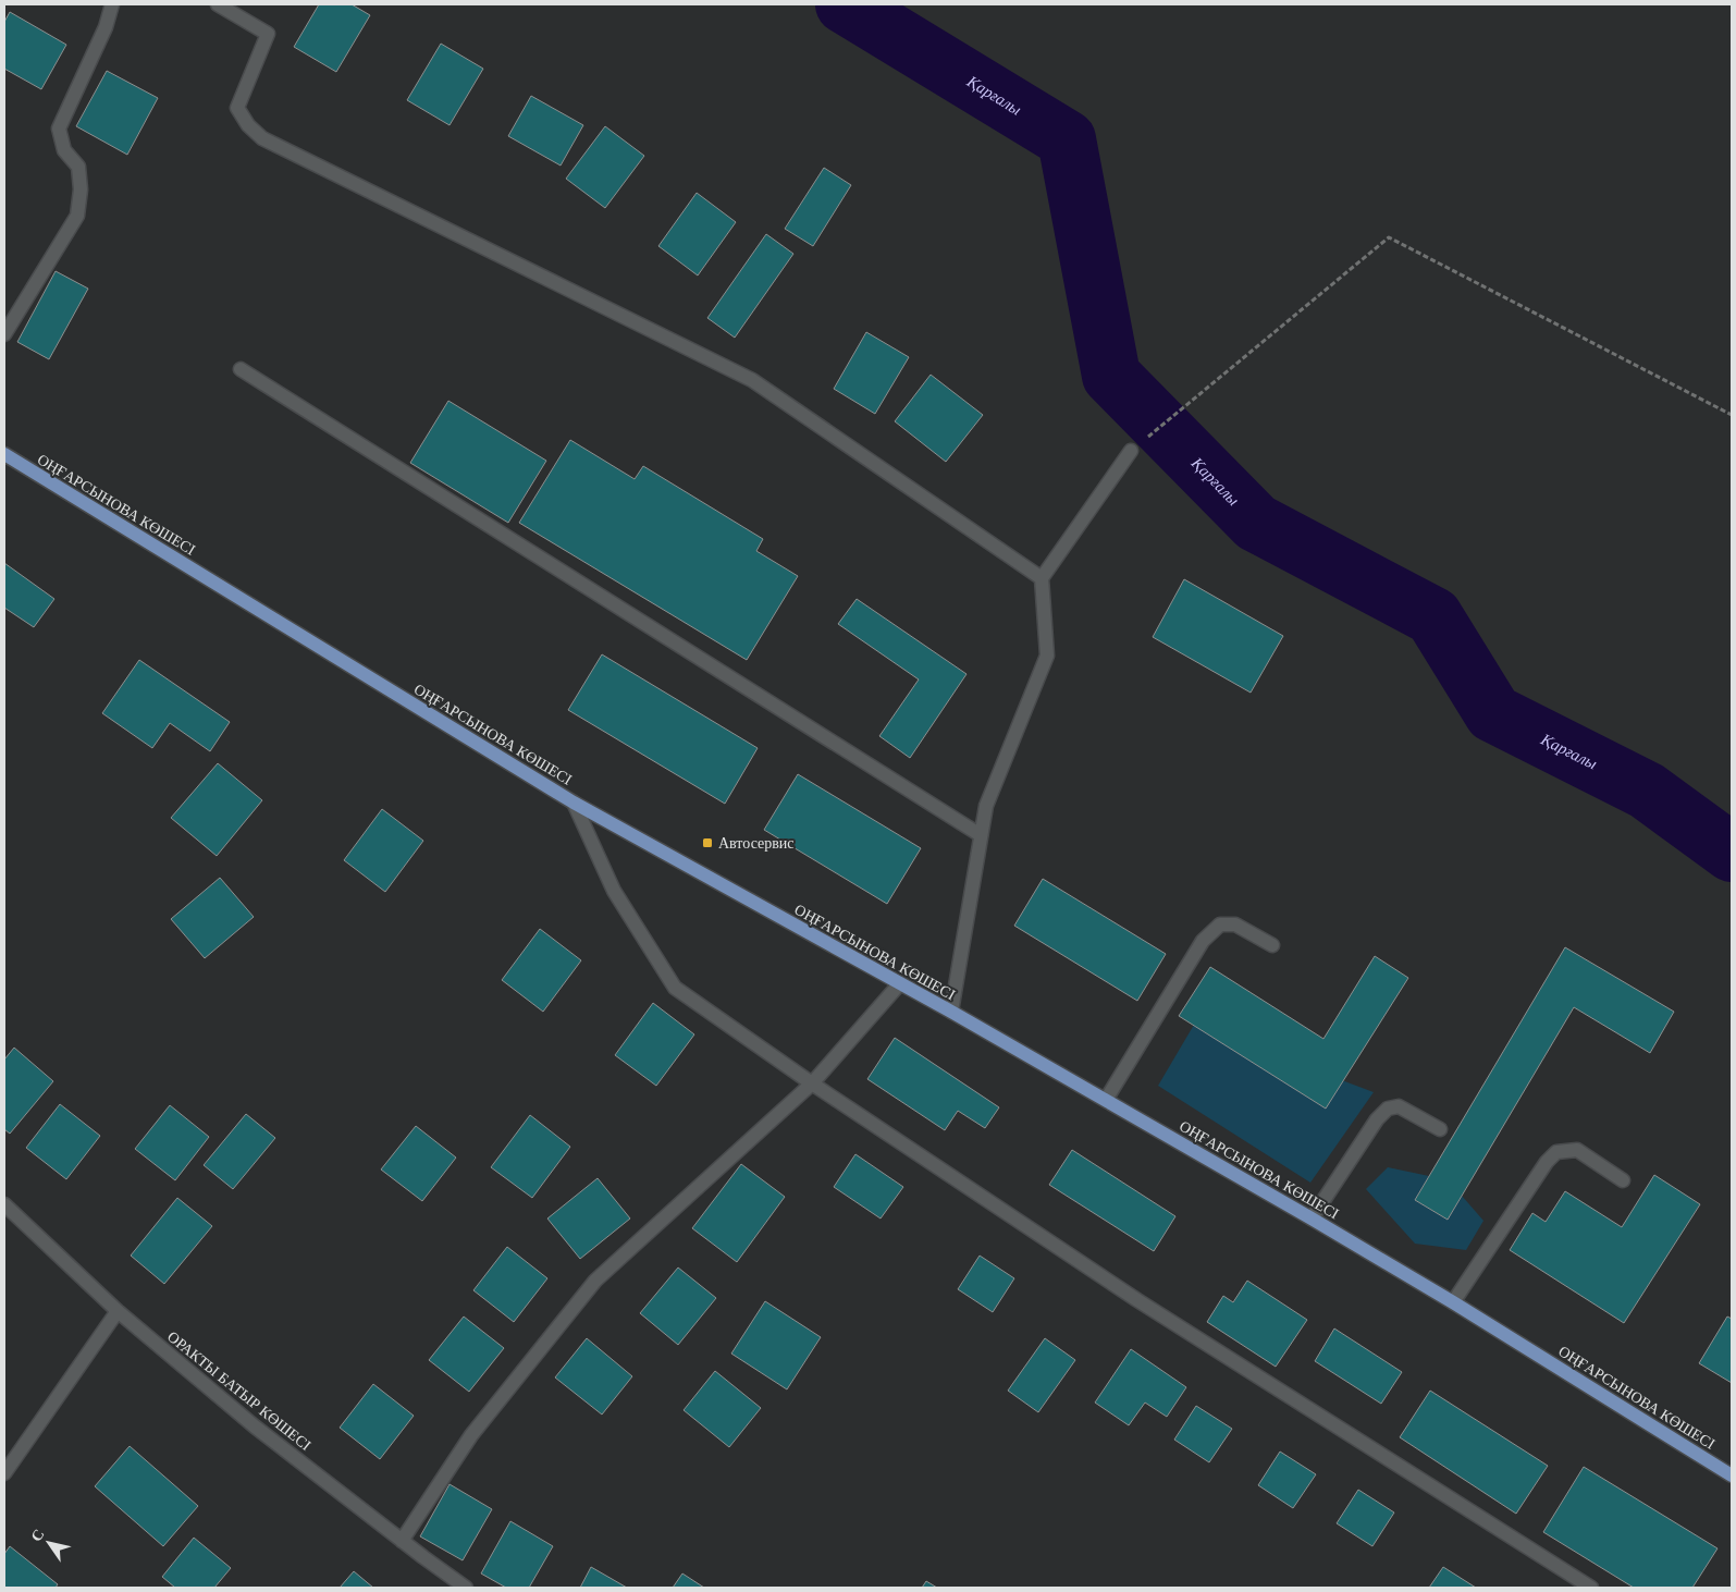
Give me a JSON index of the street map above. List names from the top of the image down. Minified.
{"streets":{"main road":["ОҢҒАРСЫНОВА КӨШЕСІ"],"street":["ОРАКТЫ БАТЫР КӨШЕСІ"]},"water":["Қарғалы"],"places":{"transit":["Автосервис"]},"north":"top left"}
